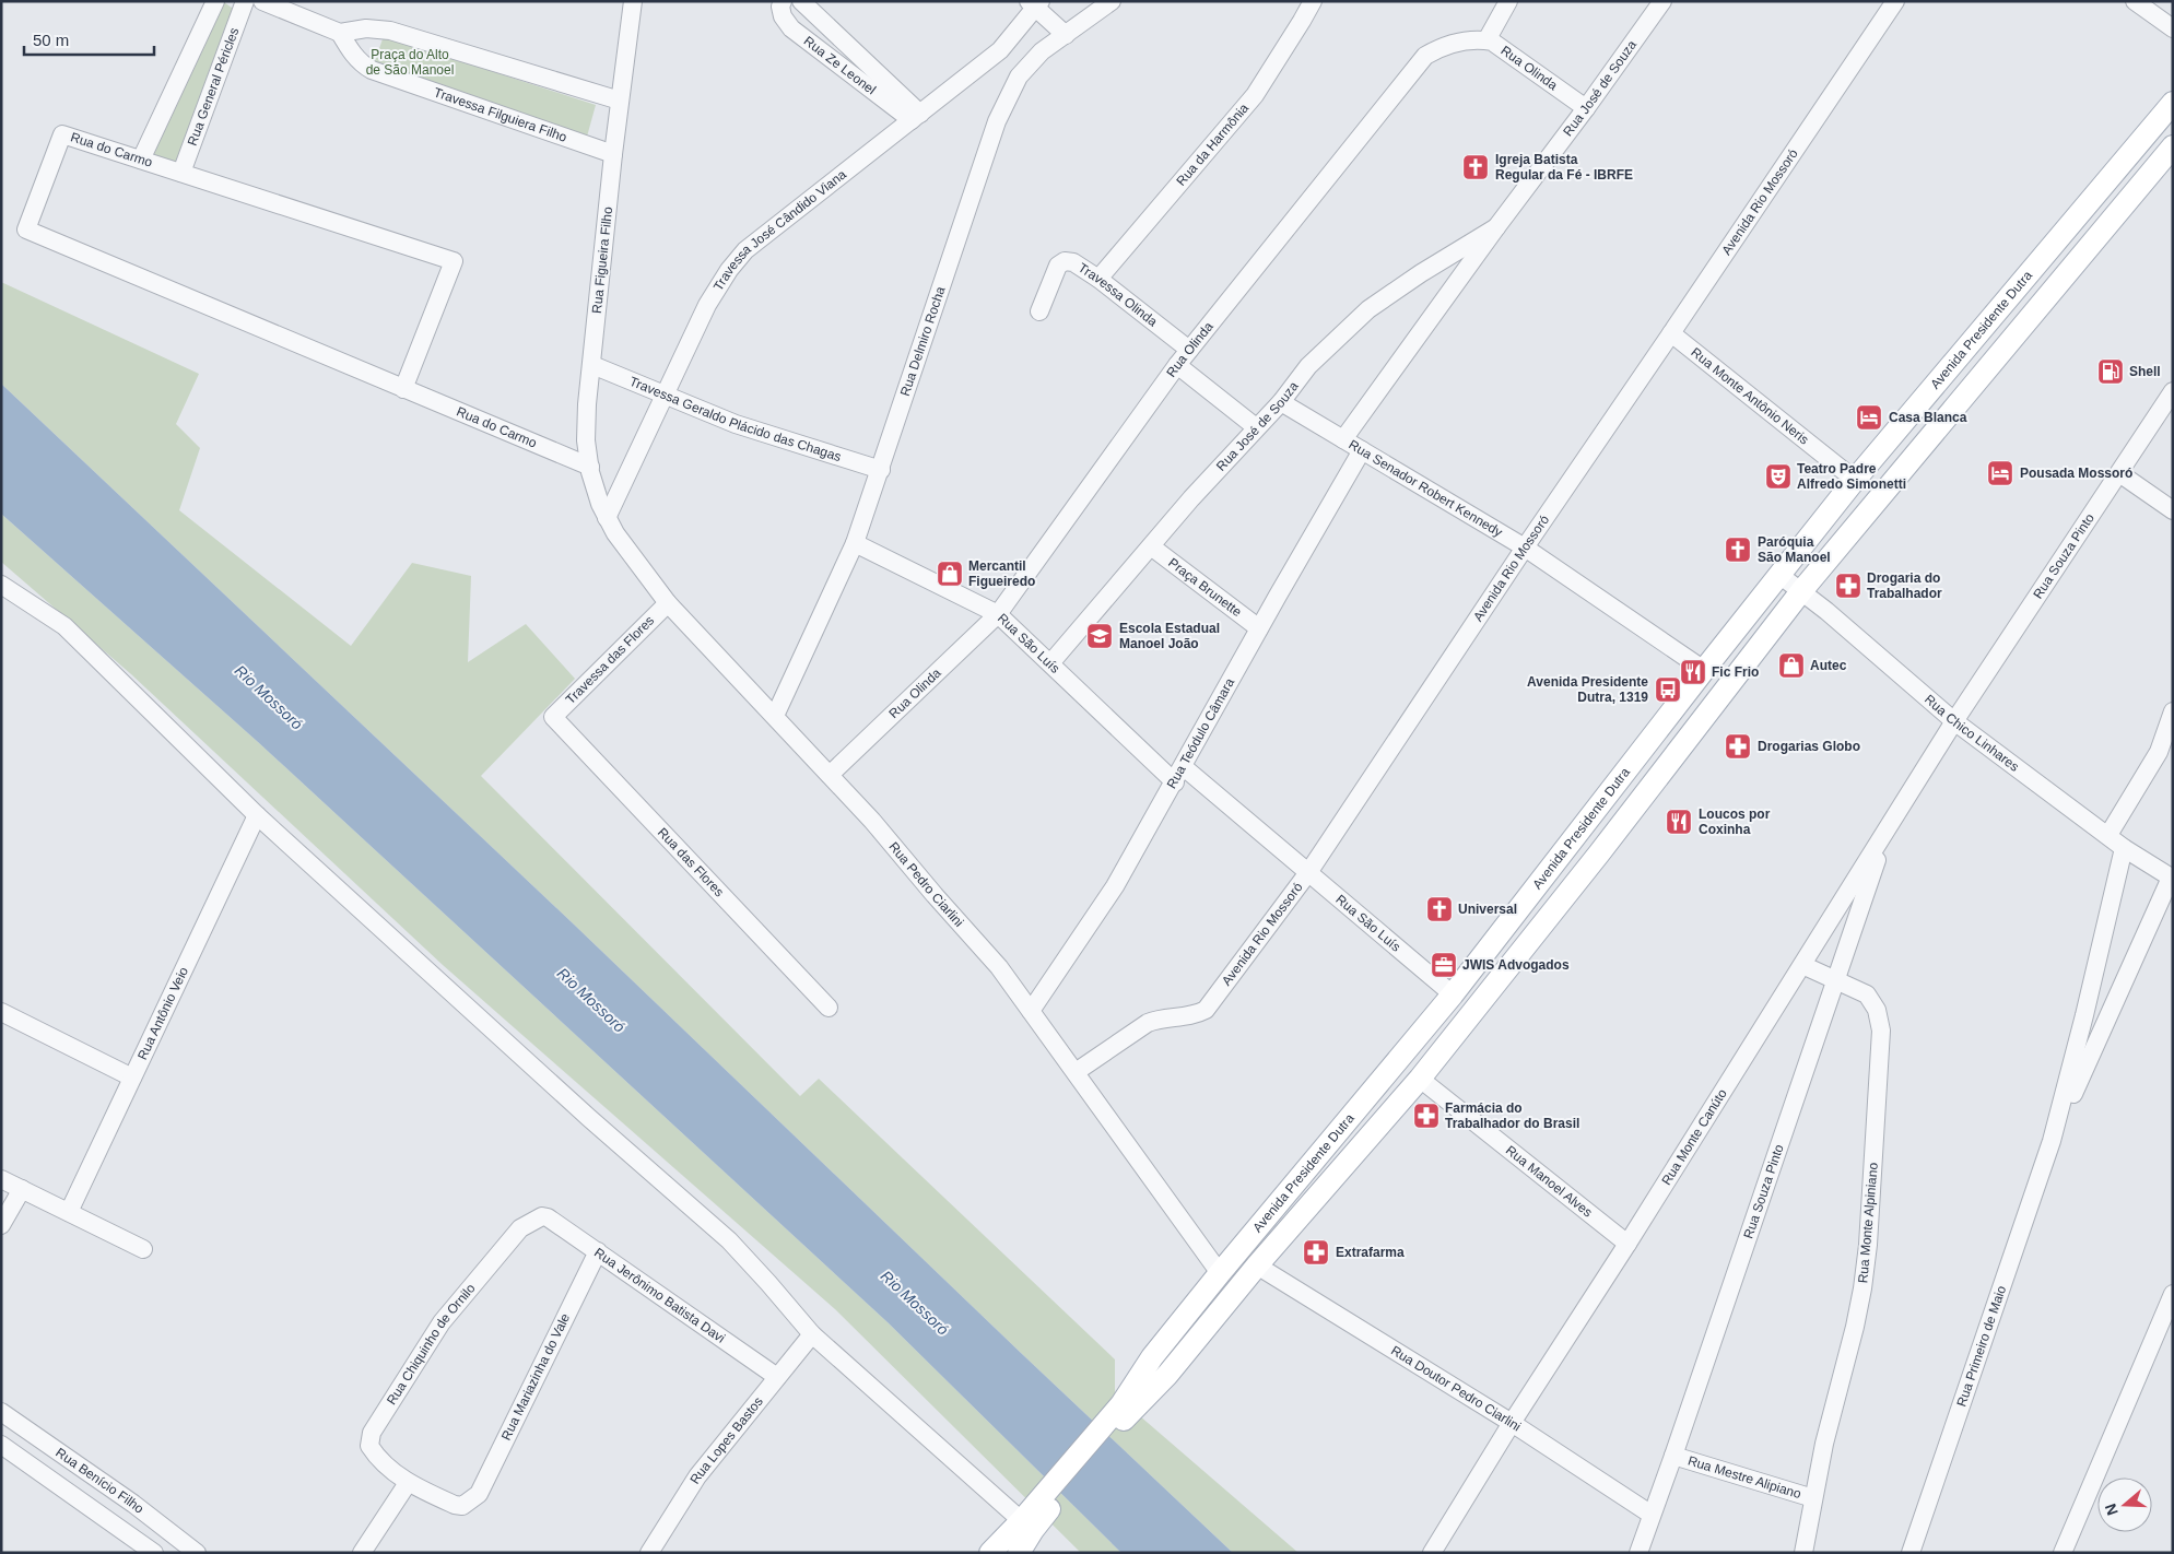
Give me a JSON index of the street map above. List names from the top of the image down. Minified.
{"streets":{"main road":["Avenida Presidente Dutra"],"street":["Rua Ze Leonel","Rua Olinda","Rua General Péricles","Rua José de Souza","Travessa Filguiera Filho","Rua da Harmônia","Rua do Carmo","Avenida Rio Mossoró","Travessa José Cândido Viana","Rua Figueira Filho","Travessa Olinda","Rua Delmiro Rocha","Rua Monte Antônio Neris","Travessa Geraldo Plácido das Chagas","Rua Senador Robert Kennedy","Rua Souza Pinto","Praça Brunette","Rua São Luís","Travessa das Flores","Rua Chico Linhares","Rua Teódulo Câmara","Rua das Flores","Rua Pedro Ciarlini","Rua Antônio Veio","Rua Monte Canúto","Rua Manoel Alves","Rua Monte Alpiniano","Rua Jerônimo Batista Davi","Rua Chiquinho de Ornilo","Rua Primeiro de Maio","Rua Mariazinha do Vale","Rua Doutor Pedro Ciarlini","Rua Lopes Bastos","Rua Mestre Alipiano","Rua Benício Filho"]},"crossings":[["Rua Ze Leonel","Travessa José Cândido Viana"],["Rua Olinda","Rua José de Souza"],["Rua Olinda","Travessa Olinda"],["Rua Olinda","Rua São Luís"],["Rua Olinda","Rua Pedro Ciarlini"],["Rua General Péricles","Rua do Carmo"],["Rua José de Souza","Rua Senador Robert Kennedy"],["Rua José de Souza","Praça Brunette"],["Rua José de Souza","Rua São Luís"],["Travessa Filguiera Filho","Rua Figueira Filho"],["Rua da Harmônia","Travessa Olinda"],["Rua do Carmo","Rua Figueira Filho"],["Avenida Rio Mossoró","Rua Monte Antônio Neris"],["Avenida Rio Mossoró","Rua Senador Robert Kennedy"],["Avenida Rio Mossoró","Rua São Luís"],["Avenida Rio Mossoró","Rua Pedro Ciarlini"],["Travessa José Cândido Viana","Rua Figueira Filho"],["Travessa José Cândido Viana","Travessa Geraldo Plácido das Chagas"],["Travessa José Cândido Viana","Rua Pedro Ciarlini"],["Rua Figueira Filho","Travessa Geraldo Plácido das Chagas"],["Rua Figueira Filho","Rua Pedro Ciarlini"],["Avenida Presidente Dutra","Rua Monte Antônio Neris"],["Avenida Presidente Dutra","Rua Senador Robert Kennedy"],["Avenida Presidente Dutra","Rua São Luís"],["Avenida Presidente Dutra","Rua Chico Linhares"],["Avenida Presidente Dutra","Rua Pedro Ciarlini"],["Avenida Presidente Dutra","Rua Manoel Alves"],["Avenida Presidente Dutra","Rua Doutor Pedro Ciarlini"],["Rua Delmiro Rocha","Travessa Geraldo Plácido das Chagas"],["Rua Delmiro Rocha","Rua São Luís"],["Rua Delmiro Rocha","Rua Pedro Ciarlini"],["Rua Senador Robert Kennedy","Rua Teódulo Câmara"],["Rua Souza Pinto","Rua Chico Linhares"],["Rua Souza Pinto","Rua Monte Canúto"],["Rua Souza Pinto","Rua Monte Alpiniano"],["Rua Souza Pinto","Rua Doutor Pedro Ciarlini"],["Rua Souza Pinto","Rua Mestre Alipiano"],["Praça Brunette","Rua Teódulo Câmara"],["Rua São Luís","Rua Teódulo Câmara"],["Travessa das Flores","Rua das Flores"],["Travessa das Flores","Rua Pedro Ciarlini"],["Rua Chico Linhares","Rua Monte Canúto"],["Rua Chico Linhares","Rua Primeiro de Maio"],["Rua Teódulo Câmara","Rua Pedro Ciarlini"],["Rua Monte Canúto","Rua Manoel Alves"],["Rua Monte Canúto","Rua Monte Alpiniano"],["Rua Monte Canúto","Rua Doutor Pedro Ciarlini"],["Rua Monte Alpiniano","Rua Mestre Alipiano"],["Rua Jerônimo Batista Davi","Rua Chiquinho de Ornilo"],["Rua Jerônimo Batista Davi","Rua Mariazinha do Vale"],["Rua Jerônimo Batista Davi","Rua Lopes Bastos"],["Rua Chiquinho de Ornilo","Rua Mariazinha do Vale"]],"water":["Rio Mossoró"],"parks":["Praça do Alto de São Manoel"],"places":{"church":["Igreja Batista Regular da Fé - IBRFE","Paróquia São Manoel","Universal"],"fuel station":["Shell"],"hotel":["Casa Blanca","Pousada Mossoró"],"theatre":["Teatro Padre Alfredo Simonetti"],"shop":["Mercantil Figueiredo","Autec"],"pharmacy":["Drogaria do Trabalhador","Drogarias Globo","Farmácia do Trabalhador do Brasil","Extrafarma"],"school or university":["Escola Estadual Manoel João"],"restaurant":["Fic Frio","Loucos por Coxinha"],"bus stop":["Avenida Presidente Dutra, 1319"],"office":["JWIS Advogados"]},"scale_bar":"50 m","north":"left"}
